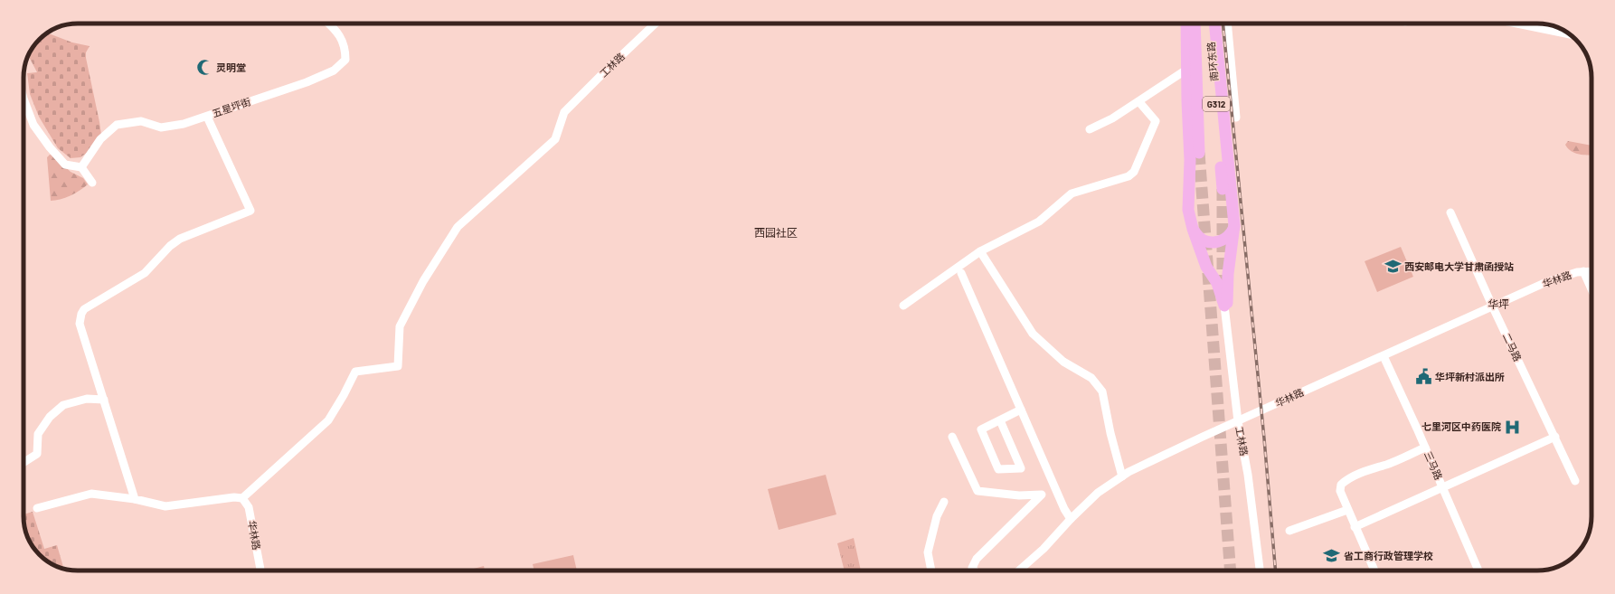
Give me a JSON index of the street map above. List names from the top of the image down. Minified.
{"streets":{"highway":["南环东路","G312"],"street":["工林路","五星坪街","华林路","二马路","三马路"]},"crossings":[["工林路","华林路"],["华林路","二马路"],["华林路","三马路"]],"districts":["西园社区","华坪"],"places":{"mosque":["灵明堂"],"school or university":["西安邮电大学甘肃函授站","省工商行政管理学校"],"public building":["华坪新村派出所"],"hospital":["七里河区中药医院"]}}
